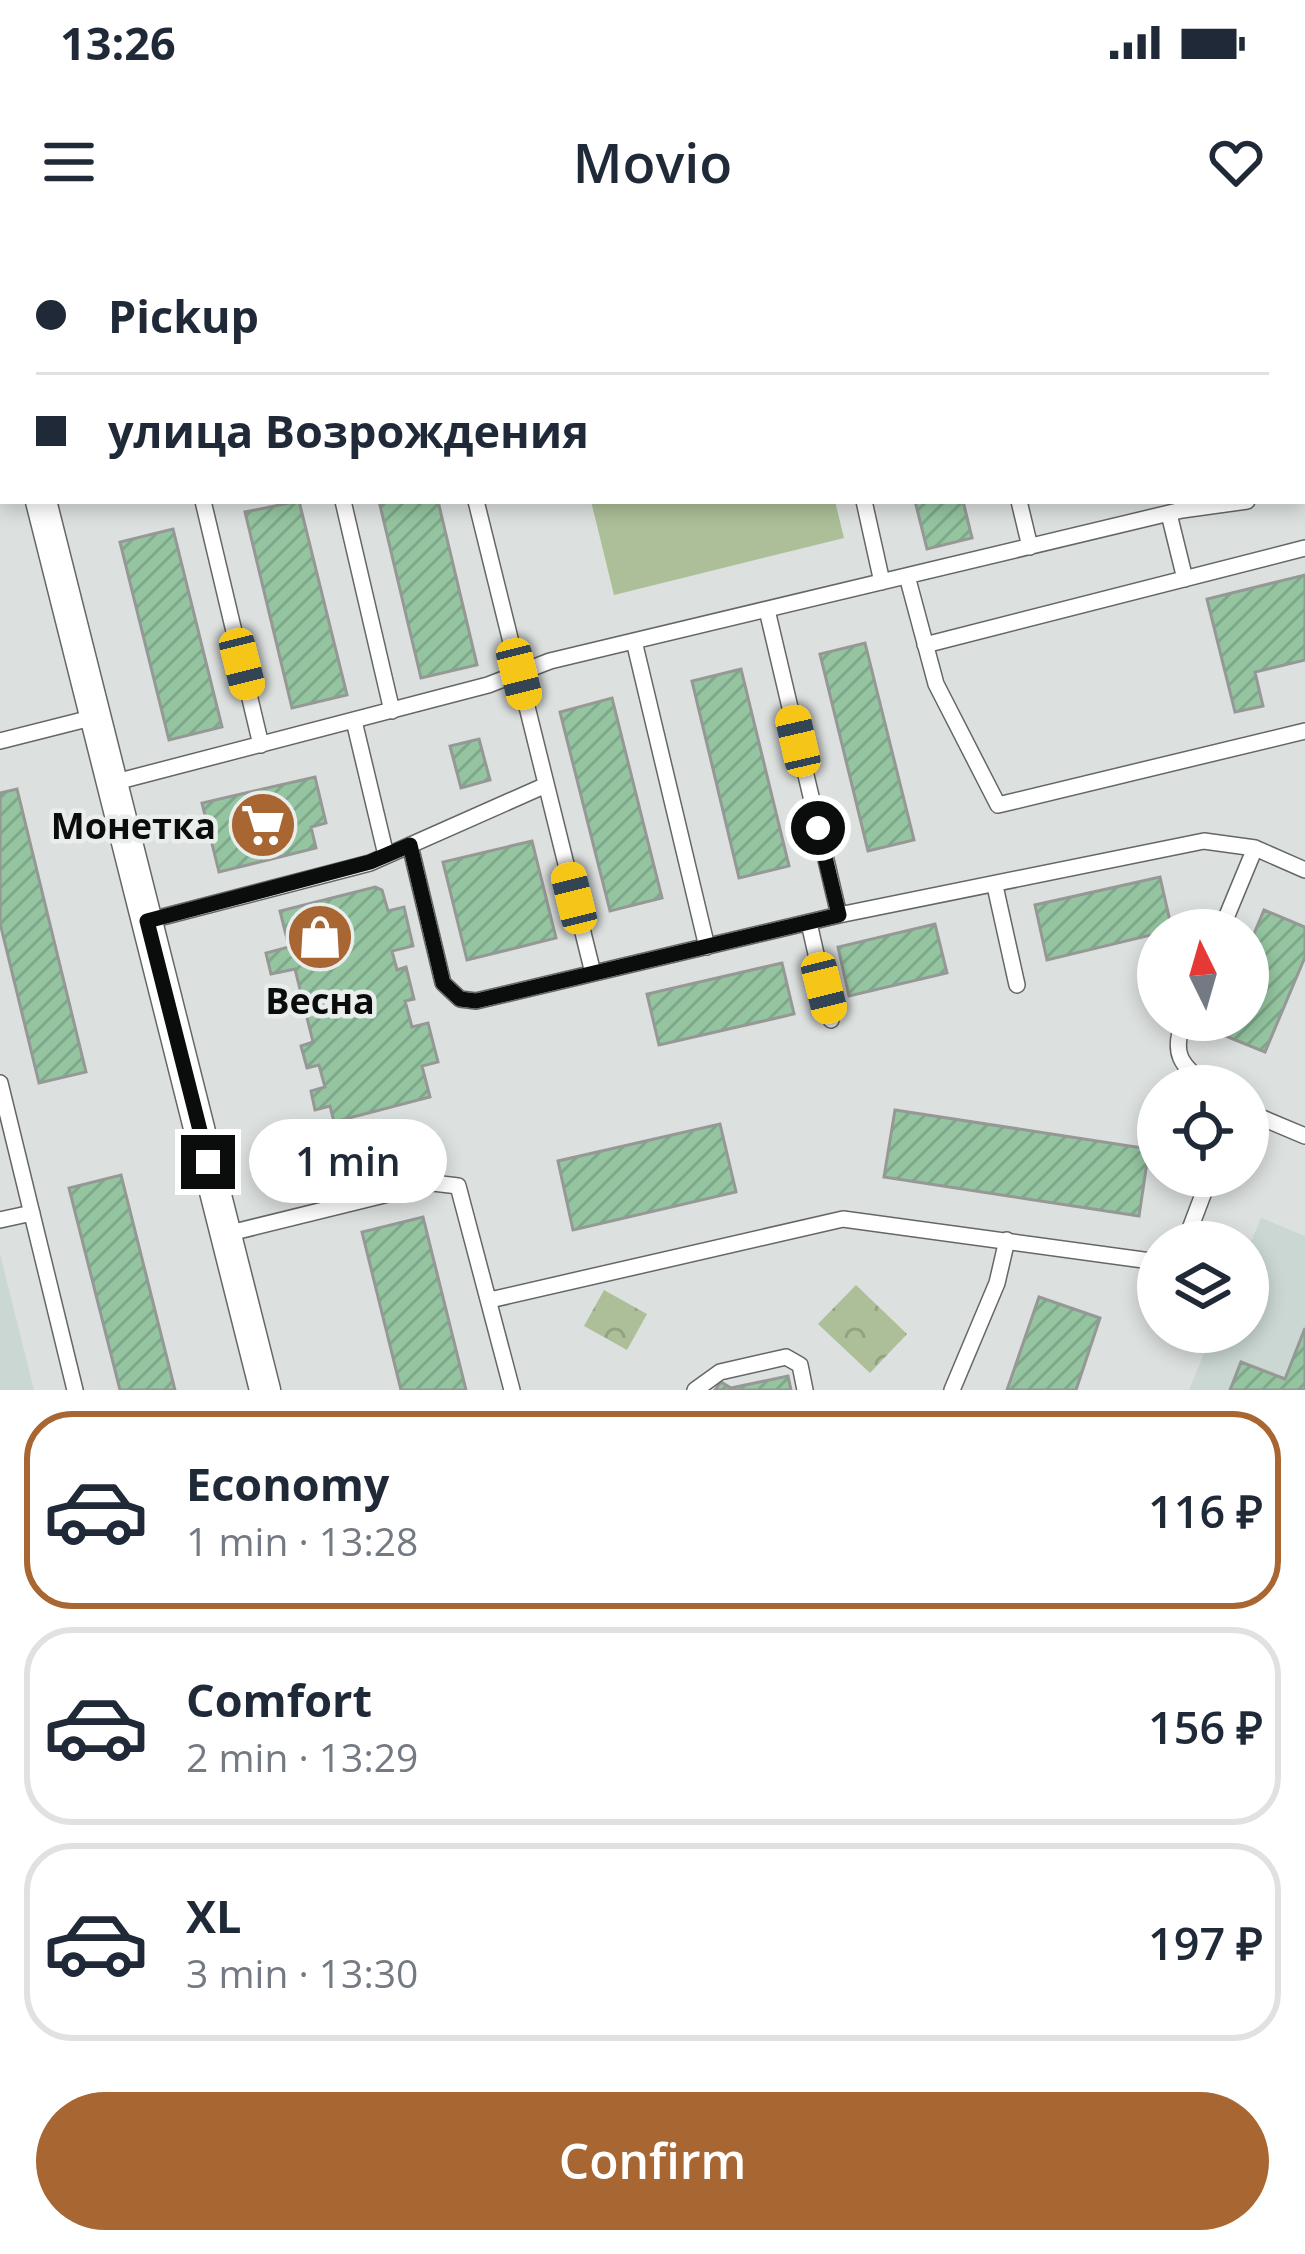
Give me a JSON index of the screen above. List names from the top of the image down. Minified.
{"places":{"supermarket":["Монетка"],"shop":["Весна"]},"north":"top","page":{"status":"13:26","header":"Movio","banner":["Pickup","улица Возрождения"],"bubble":"1 min","list":[{"name":"Economy","note":"1 min · 13:28","value":"116 ₽"},{"name":"Comfort","note":"2 min · 13:29","value":"156 ₽"},{"name":"XL","note":"3 min · 13:30","value":"197 ₽"}],"buttons":"Confirm"}}
